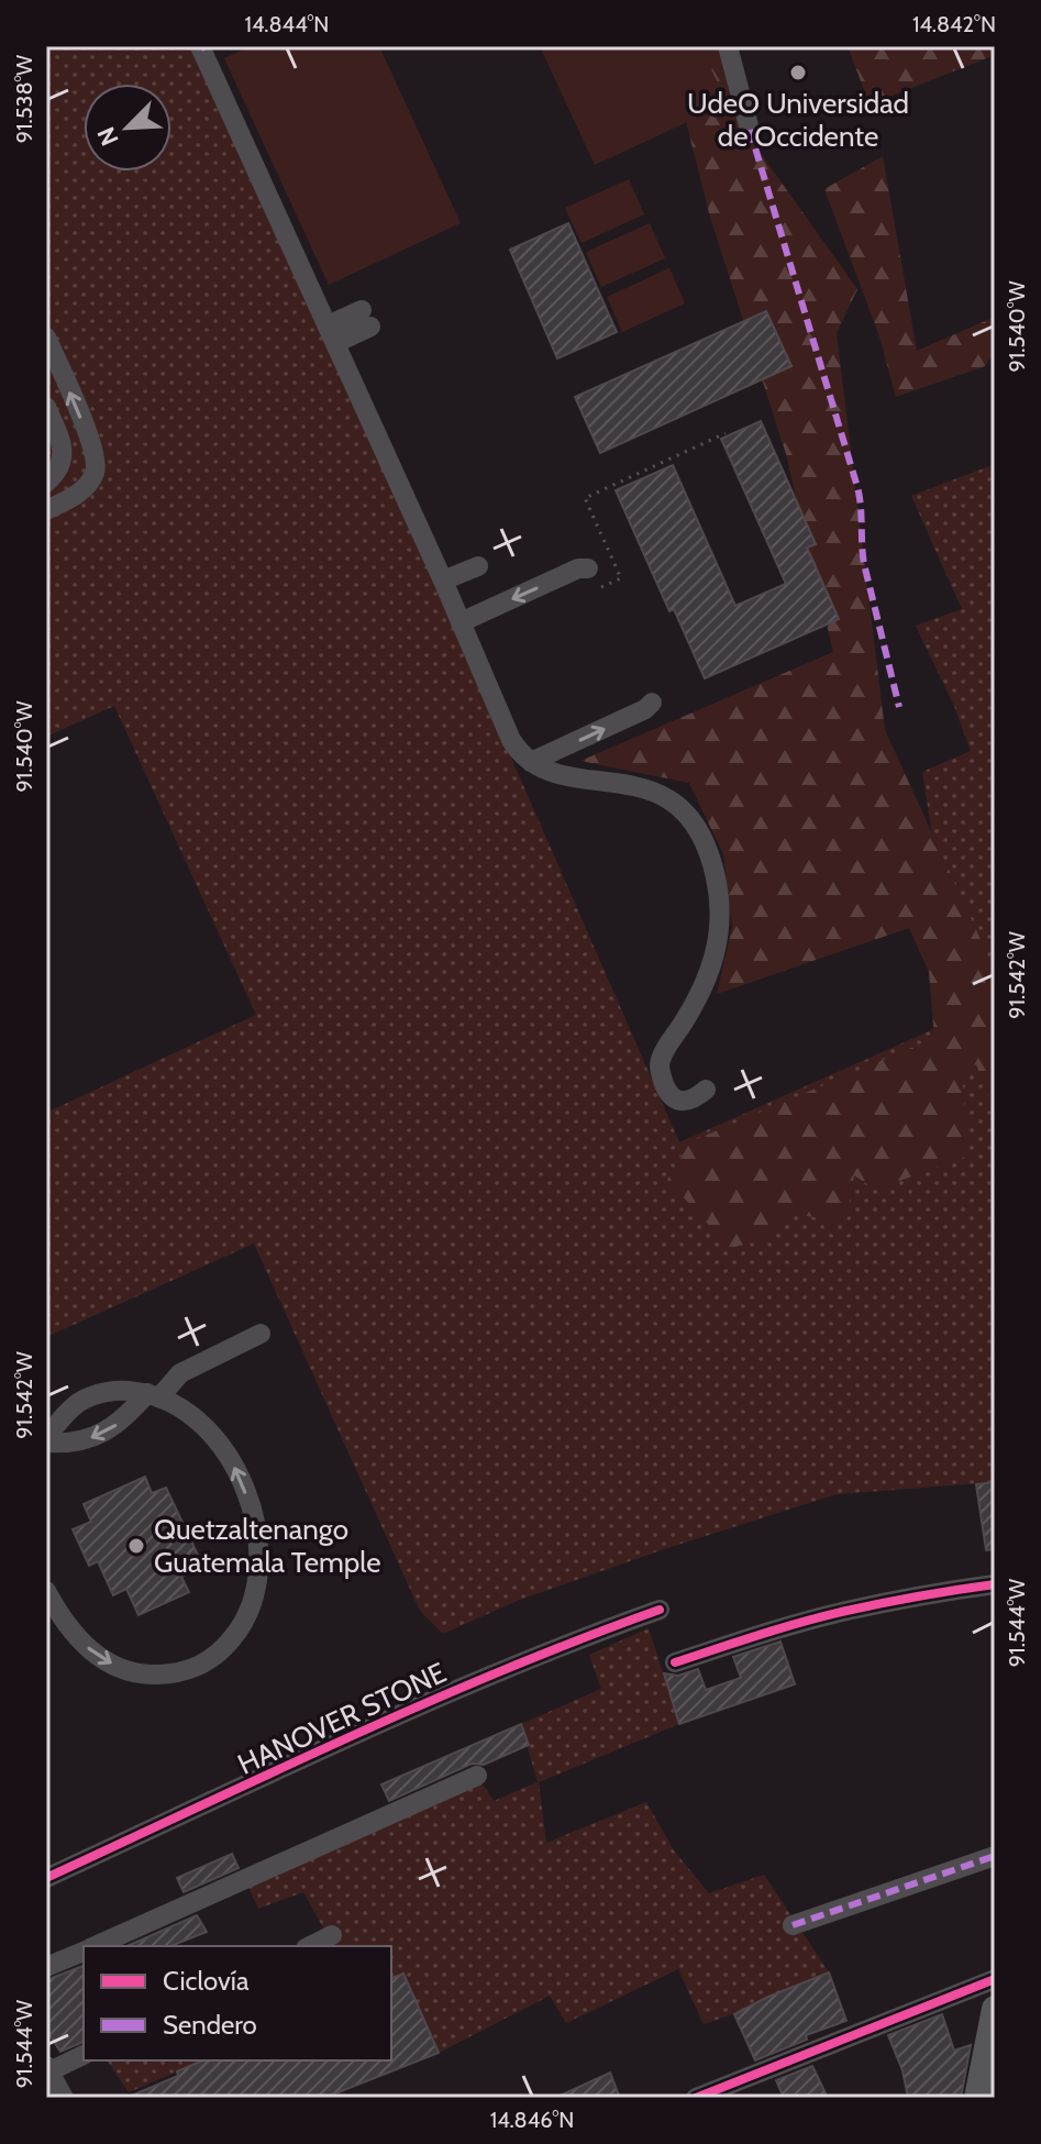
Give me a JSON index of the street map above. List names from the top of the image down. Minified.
{"streets":{"street":["HANOVER STONE"]},"places":["UdeO Universidad de Occidente","Quetzaltenango Guatemala Temple"],"legend":["Ciclovía","Sendero"],"north":"bottom left","coordinates":["14.844°N","14.842°N","91.538°W","91.540°W","91.542°W","91.544°W","14.846°N"]}
